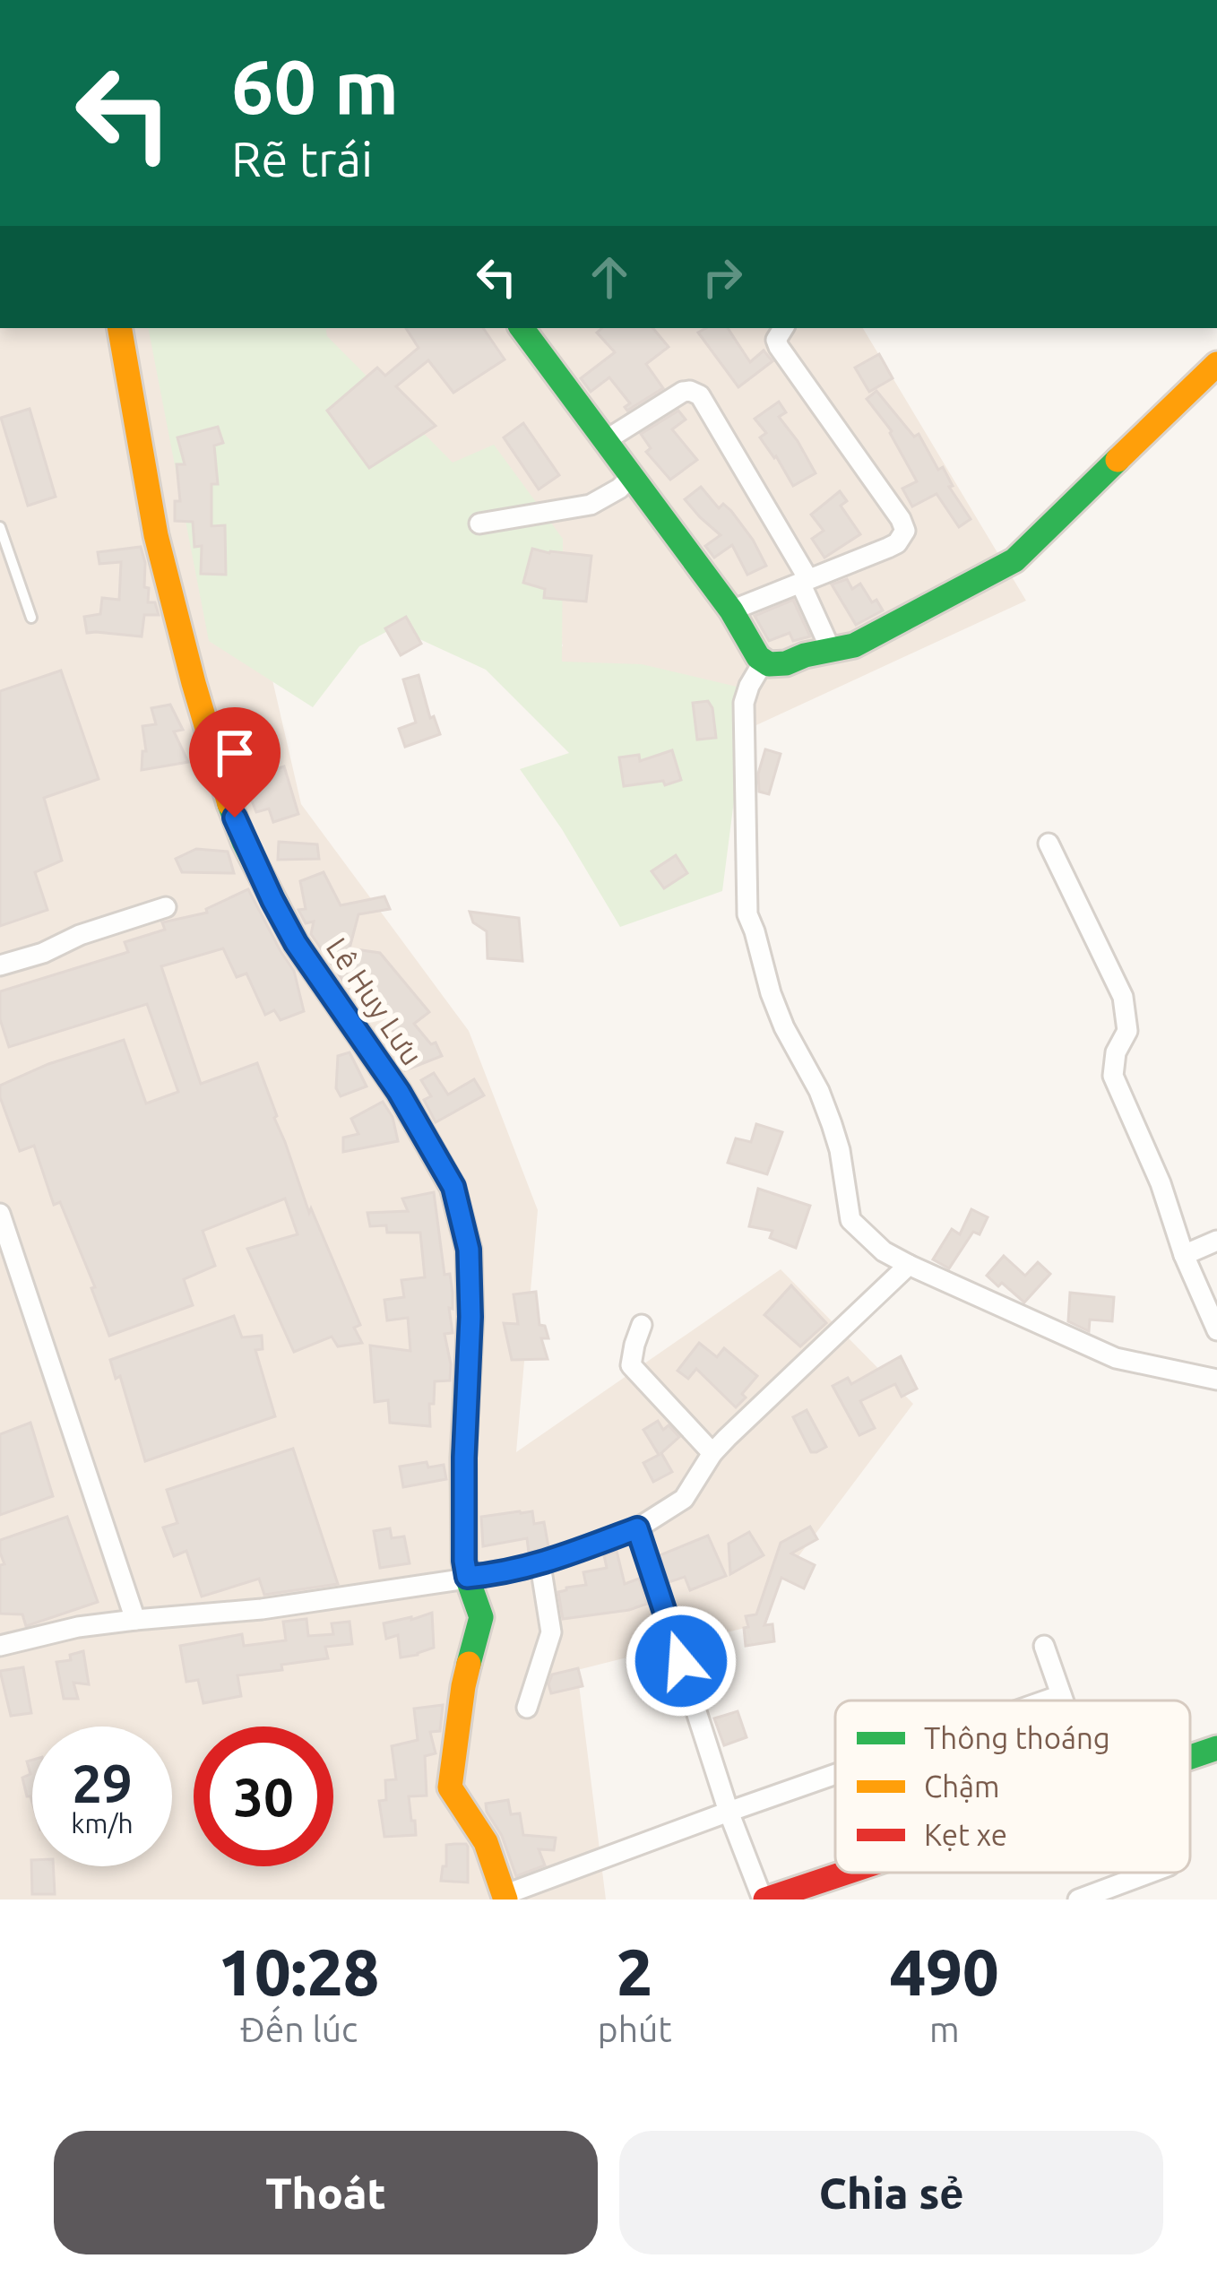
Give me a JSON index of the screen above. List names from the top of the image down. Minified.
{"streets":{"street":["Lê Huy Lưu"]},"legend":["Thông thoáng","Chậm","Kẹt xe"],"page":{"turn":["60 m","Rẽ trái"],"speed":"29 km/h","limit":"30","eta":["10:28","Đến lúc","2","phút","490","m"],"buttons":["Thoát","Chia sẻ"]}}
